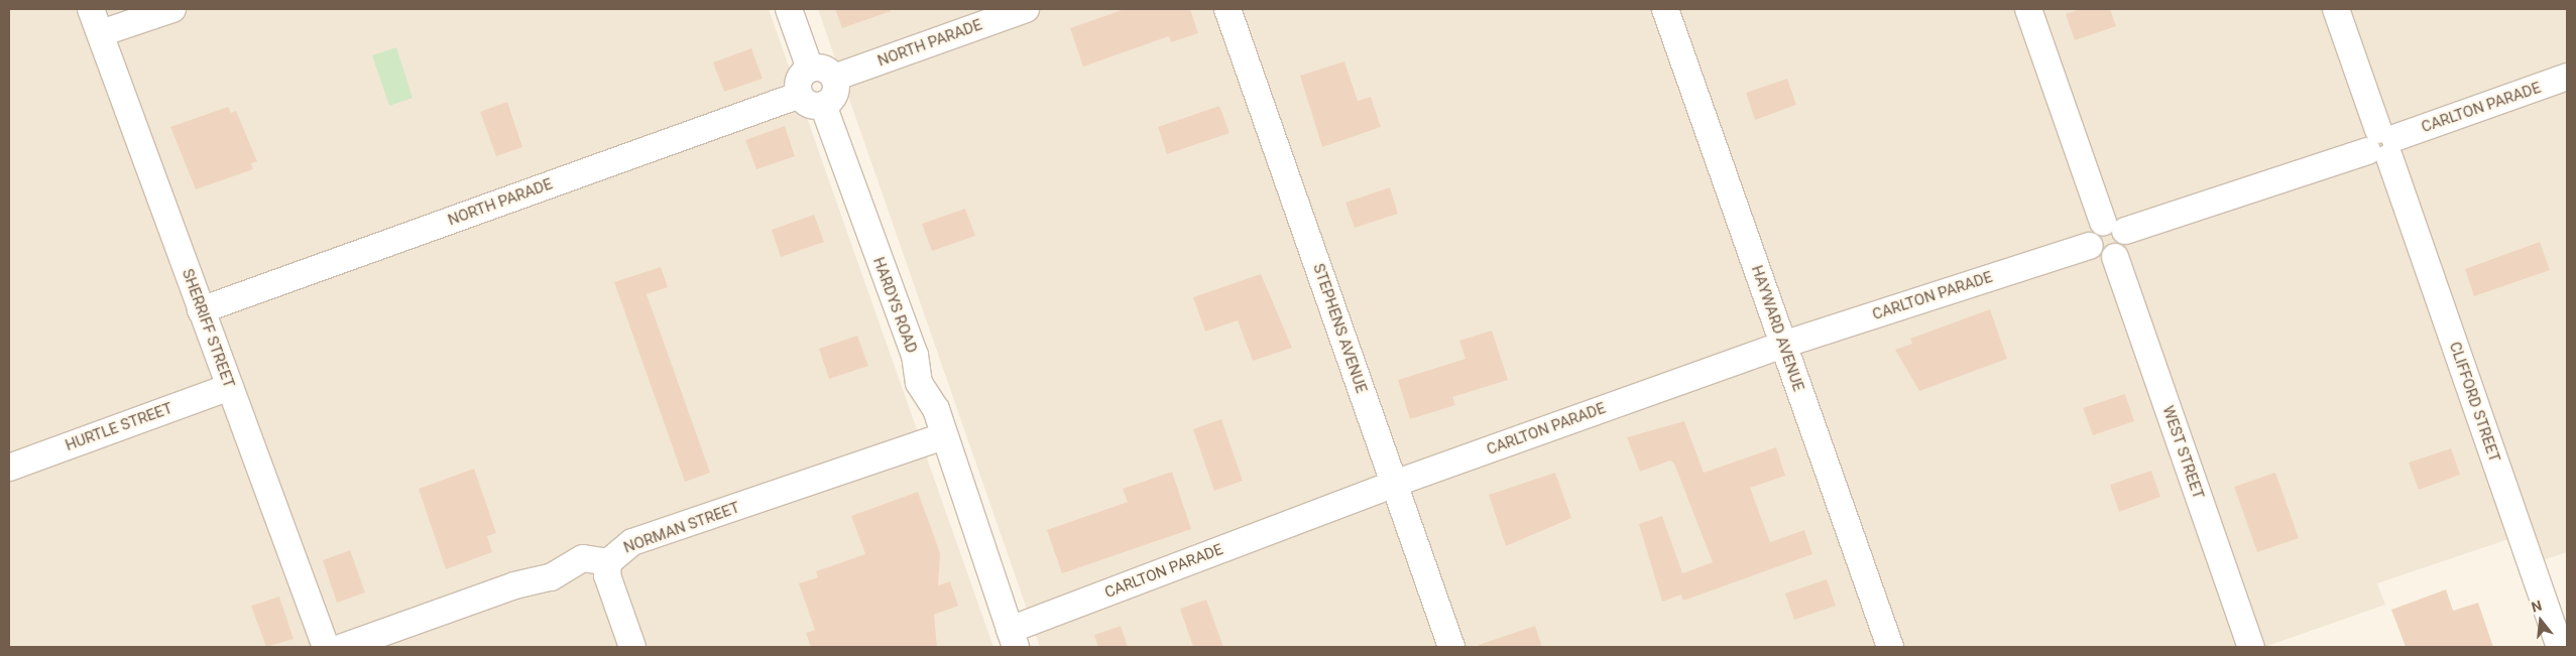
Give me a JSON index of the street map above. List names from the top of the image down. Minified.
{"streets":{"street":["NORTH PARADE","CARLTON PARADE","HARDYS ROAD","SHERRIFF STREET","STEPHENS AVENUE","HAYWARD AVENUE","CLIFFORD STREET","HURTLE STREET","WEST STREET","NORMAN STREET"]},"crossings":[["NORTH PARADE","HARDYS ROAD"],["NORTH PARADE","SHERRIFF STREET"],["CARLTON PARADE","HARDYS ROAD"],["CARLTON PARADE","STEPHENS AVENUE"],["CARLTON PARADE","HAYWARD AVENUE"],["CARLTON PARADE","CLIFFORD STREET"],["CARLTON PARADE","WEST STREET"],["HARDYS ROAD","NORMAN STREET"],["SHERRIFF STREET","HURTLE STREET"]],"north":"top"}
